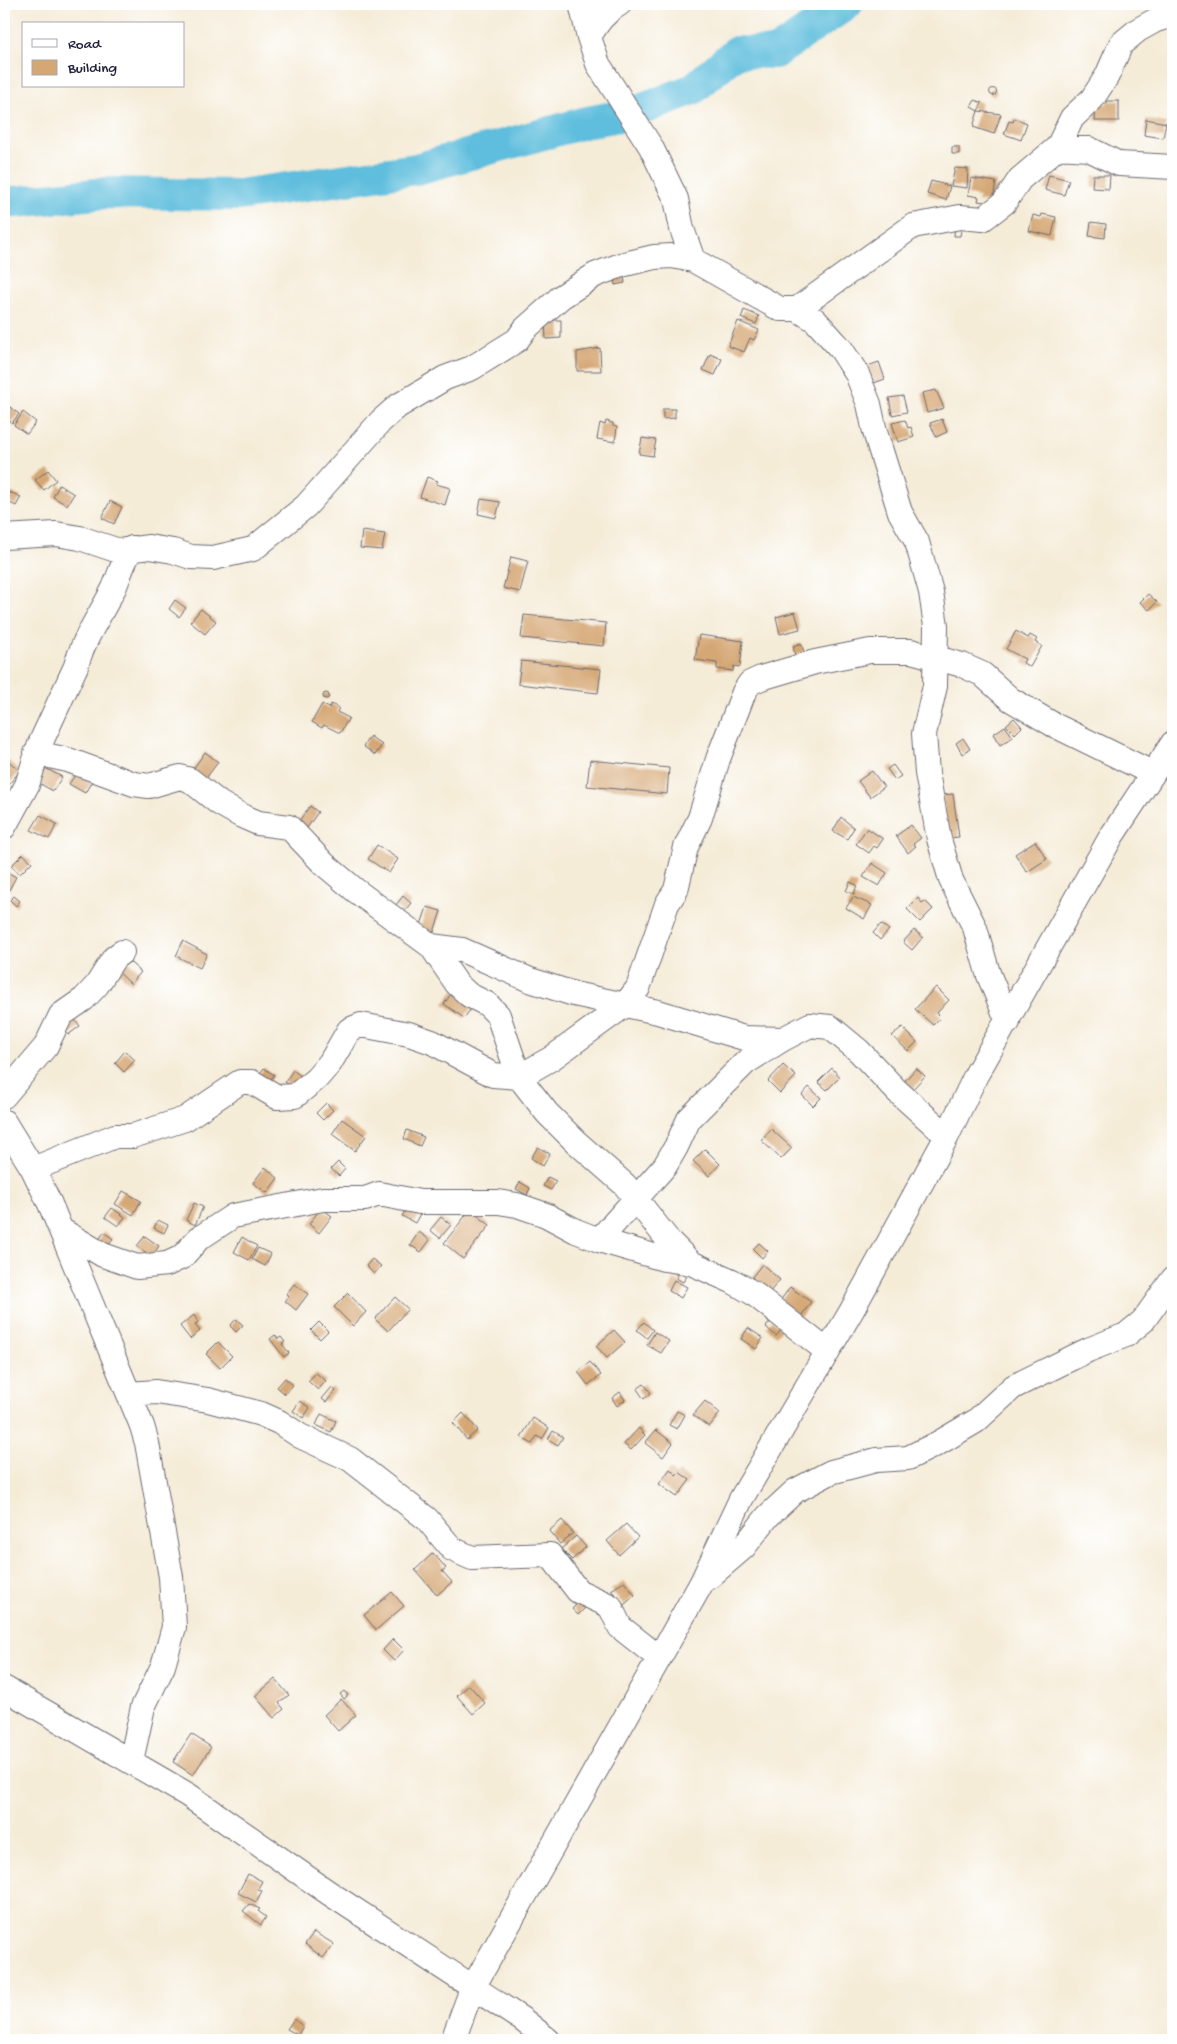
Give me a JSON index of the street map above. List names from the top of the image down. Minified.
{"legend":["Road","Building"]}
